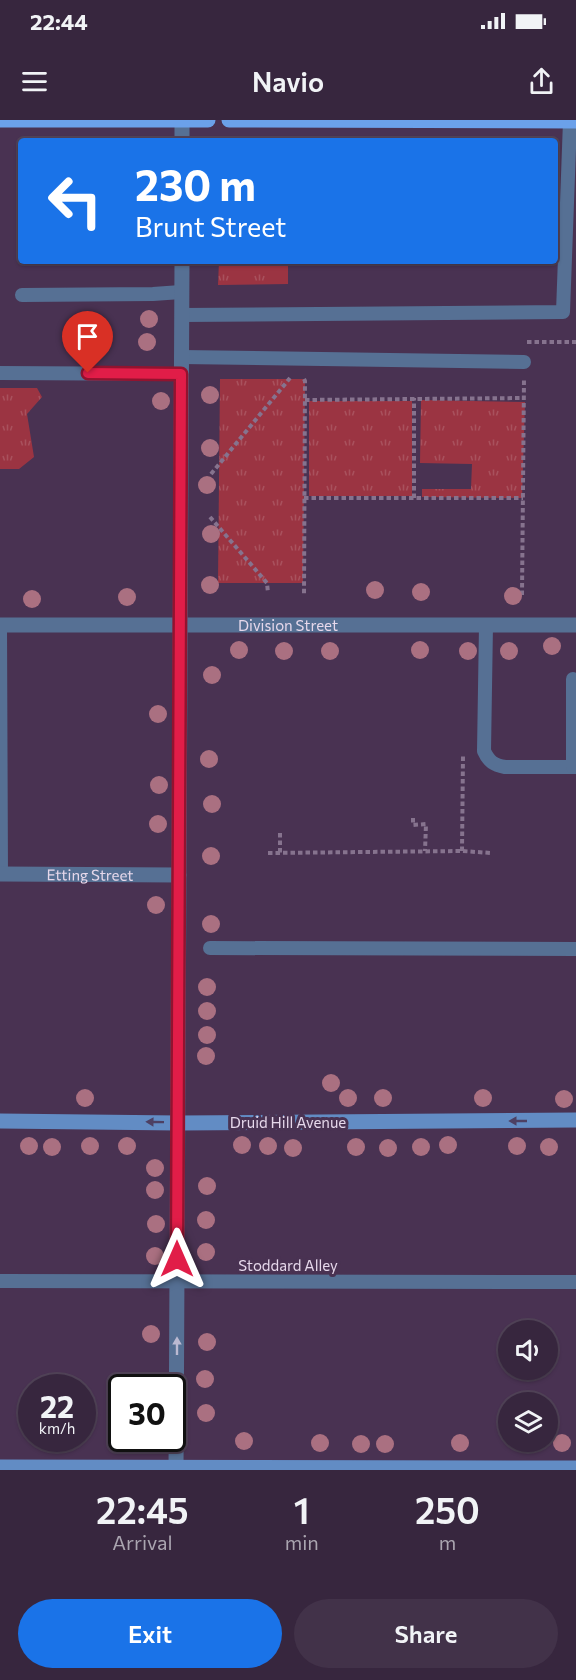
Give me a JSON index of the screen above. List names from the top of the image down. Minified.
{"streets":{"main road":["Druid Hill Avenue"],"street":["Division Street","Etting Street"],"lane":["Stoddard Alley"]},"one_way":["Druid Hill Avenue"],"page":{"status":"22:44","header":"Navio","turn":["230 m","Brunt Street"],"speed":"22 km/h","limit":"30","eta":["22:45","Arrival","1","min","250","m"],"buttons":["Exit","Share"]}}
